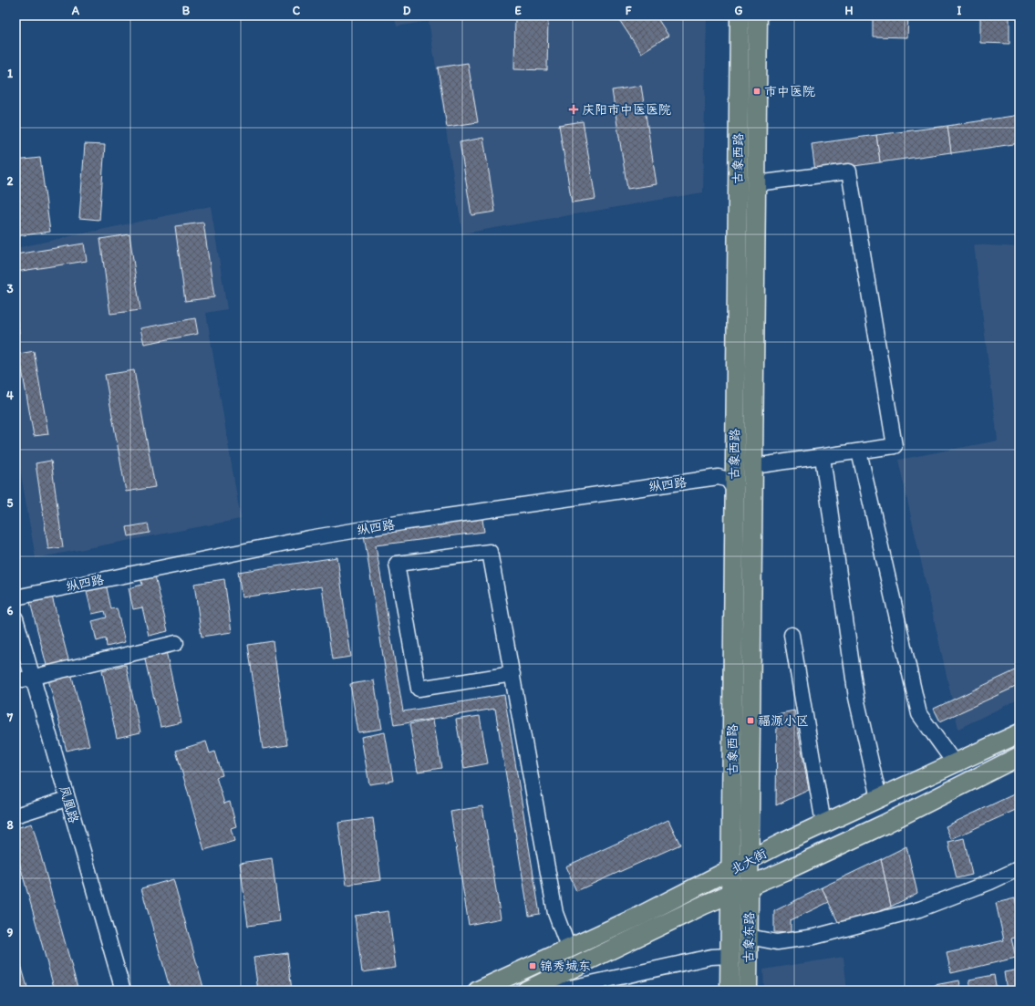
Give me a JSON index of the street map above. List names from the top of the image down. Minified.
{"streets":{"main road":["古象西路","北大街","古象东路"],"street":["纵四路","凤凰路"]},"crossings":[["古象西路","纵四路"],["古象西路","北大街"],["古象西路","古象东路"],["北大街","古象东路"]],"places":{"transit":["市中医院","福源小区","锦秀城东"],"health":["庆阳市中医医院"]},"grid":{"columns":["A","B","C","D","E","F","G","H","I"],"rows":["1","2","3","4","5","6","7","8","9"]}}
